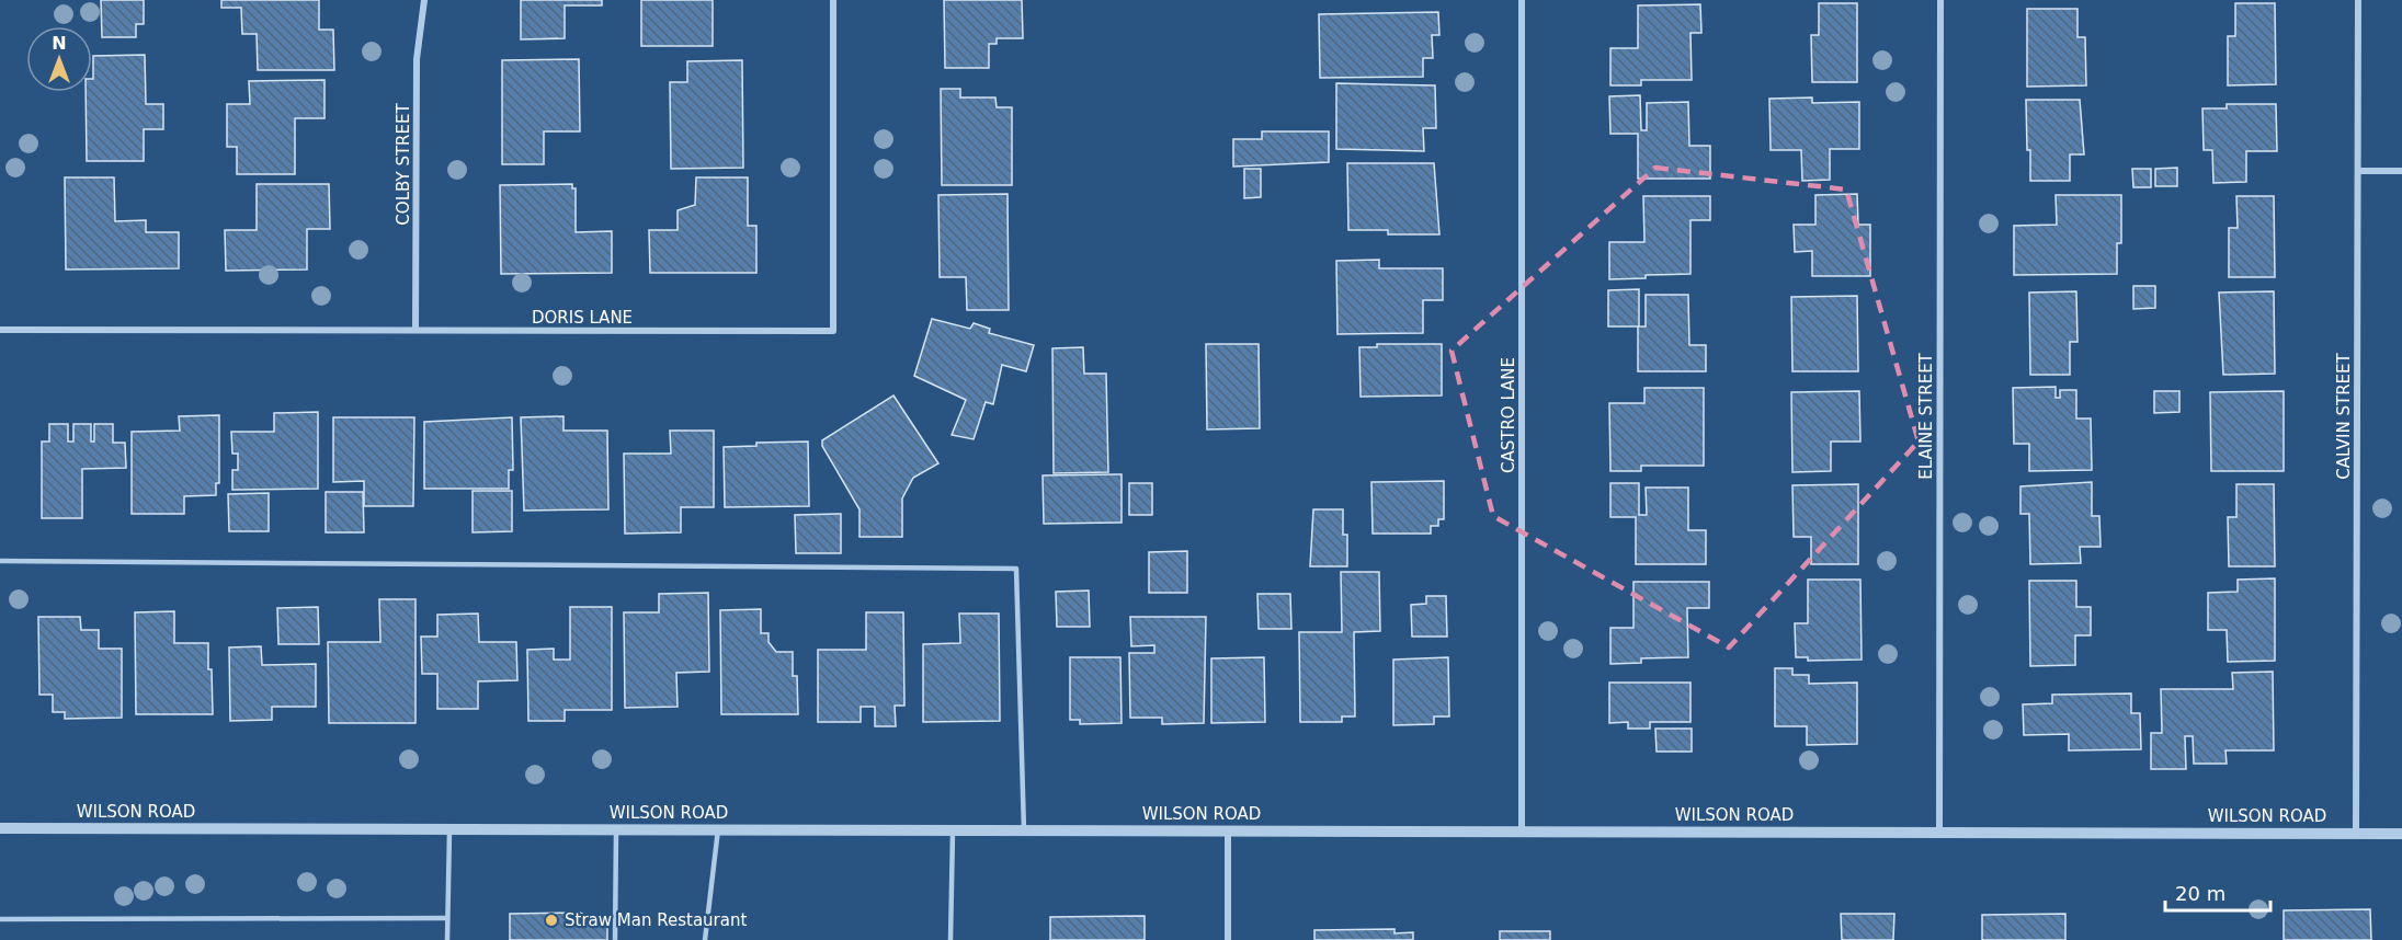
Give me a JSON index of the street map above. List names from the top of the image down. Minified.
{"streets":{"street":["COLBY STREET","DORIS LANE","CASTRO LANE","ELAINE STREET","CALVIN STREET","WILSON ROAD"]},"crossings":[["COLBY STREET","DORIS LANE"],["CASTRO LANE","WILSON ROAD"],["ELAINE STREET","WILSON ROAD"],["CALVIN STREET","WILSON ROAD"]],"places":["Straw Man Restaurant"],"scale_bar":"20 m","north":"top"}
